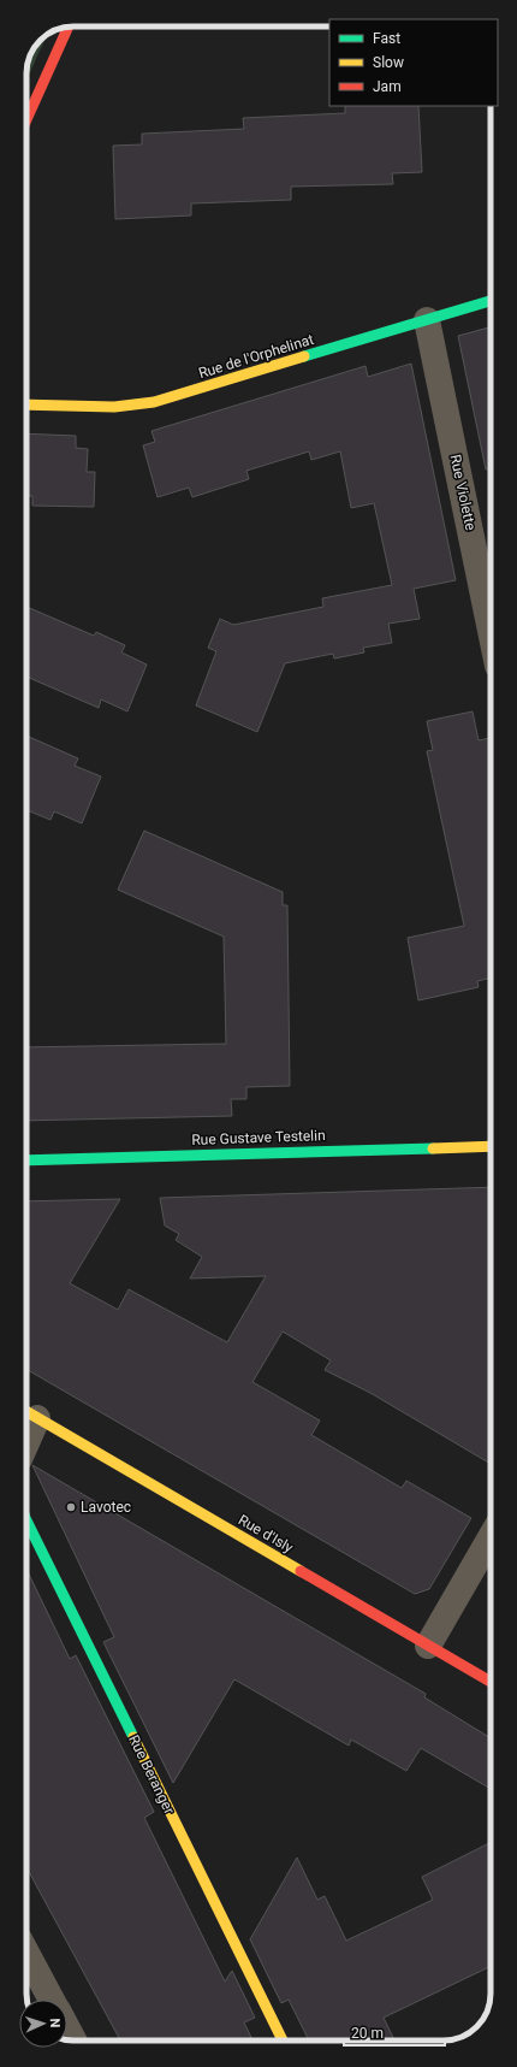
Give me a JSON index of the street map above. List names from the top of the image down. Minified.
{"streets":{"street":["Rue de l'Orphelinat","Rue Violette","Rue Gustave Testelin","Rue d'Isly","Rue Beranger"]},"crossings":[["Rue de l'Orphelinat","Rue Violette"]],"places":["Lavotec"],"legend":["Fast","Slow","Jam"],"scale_bar":"20 m","north":"right"}
